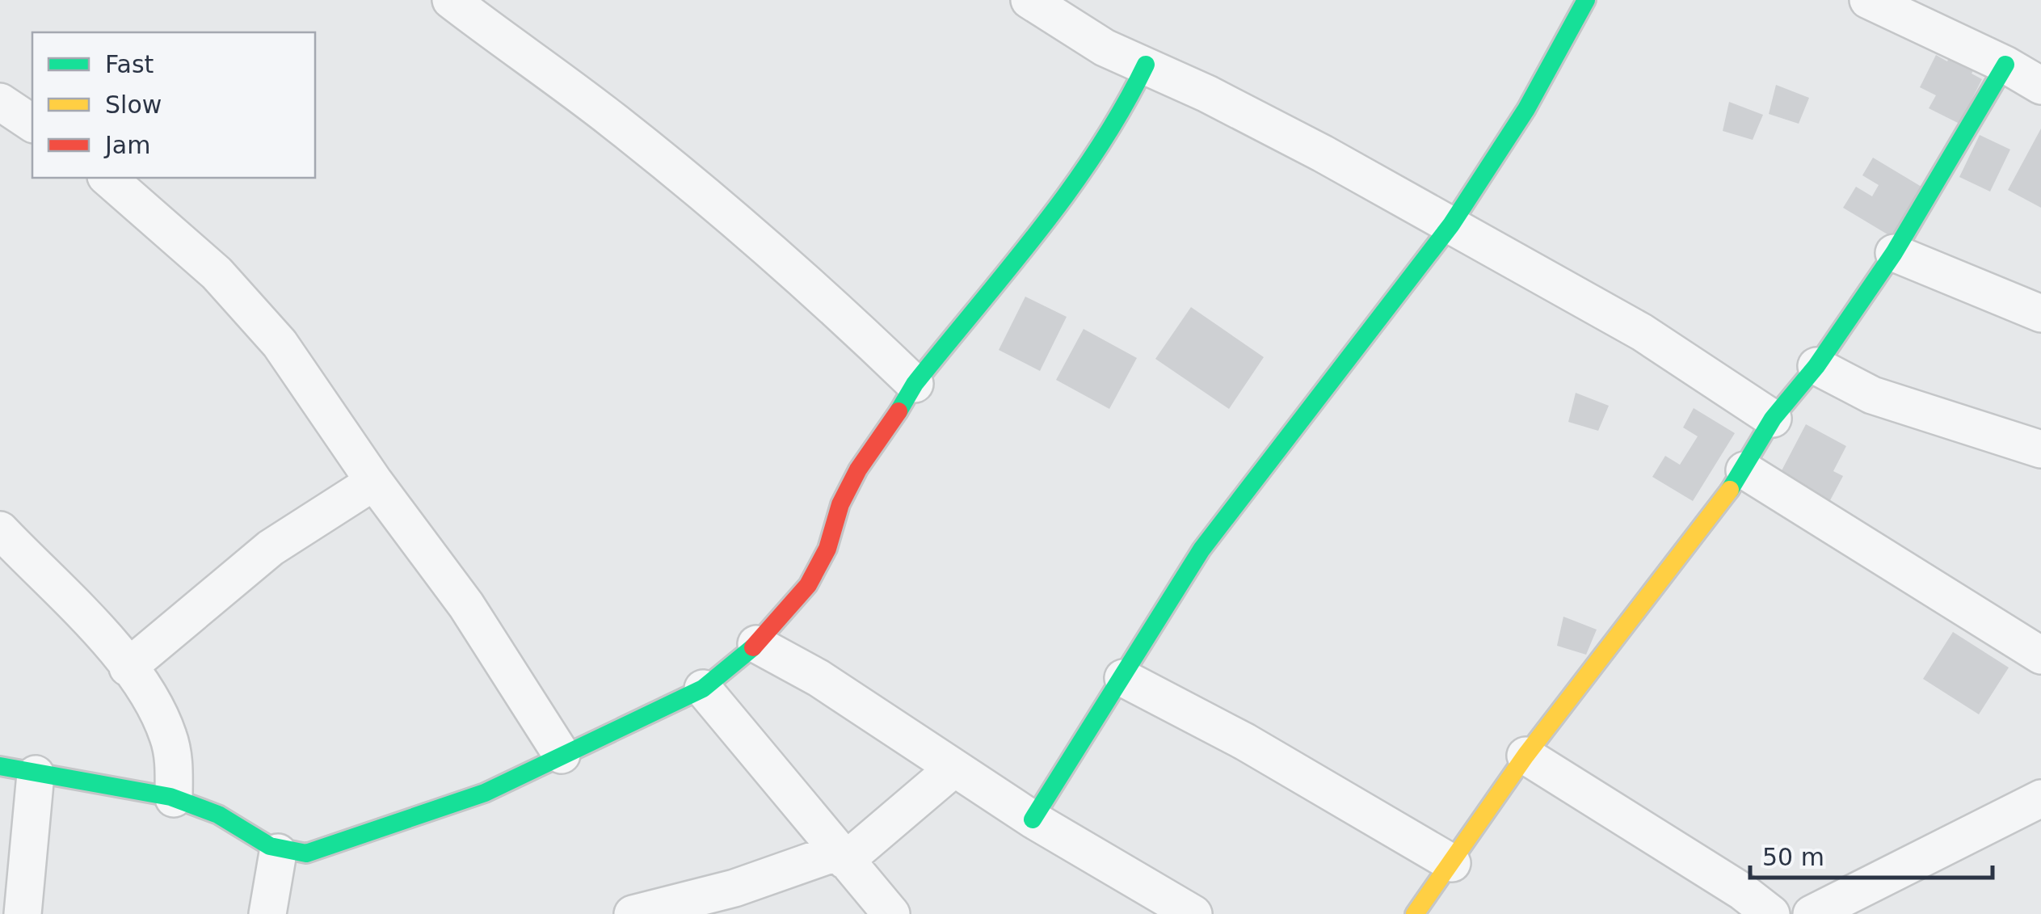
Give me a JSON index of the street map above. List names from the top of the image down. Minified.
{"legend":["Fast","Slow","Jam"],"scale_bar":"50 m"}
